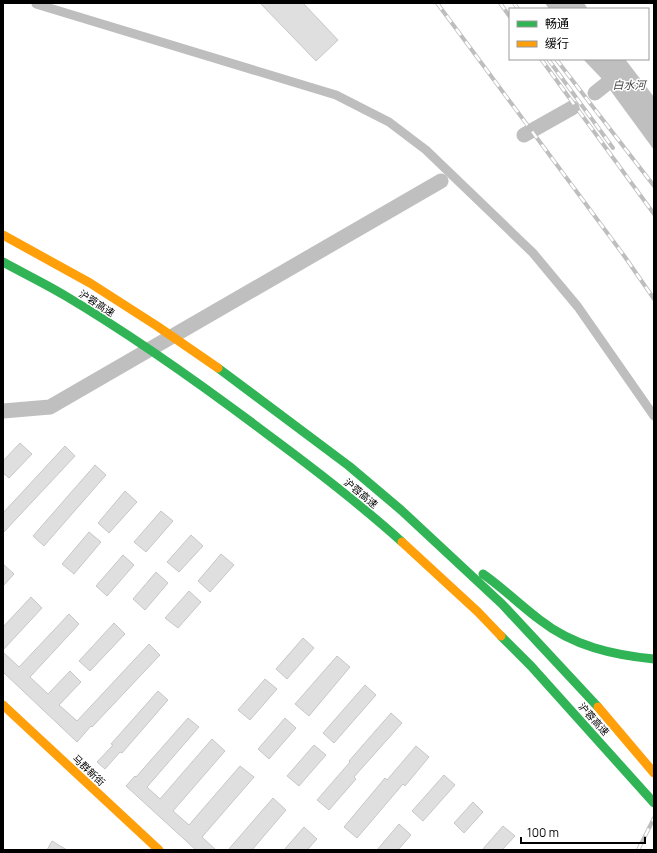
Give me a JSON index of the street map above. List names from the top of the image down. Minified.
{"streets":{"main road":["沪蓉高速","马群新街"]},"water":["白水河"],"legend":["畅通","缓行"],"scale_bar":"100 m"}
